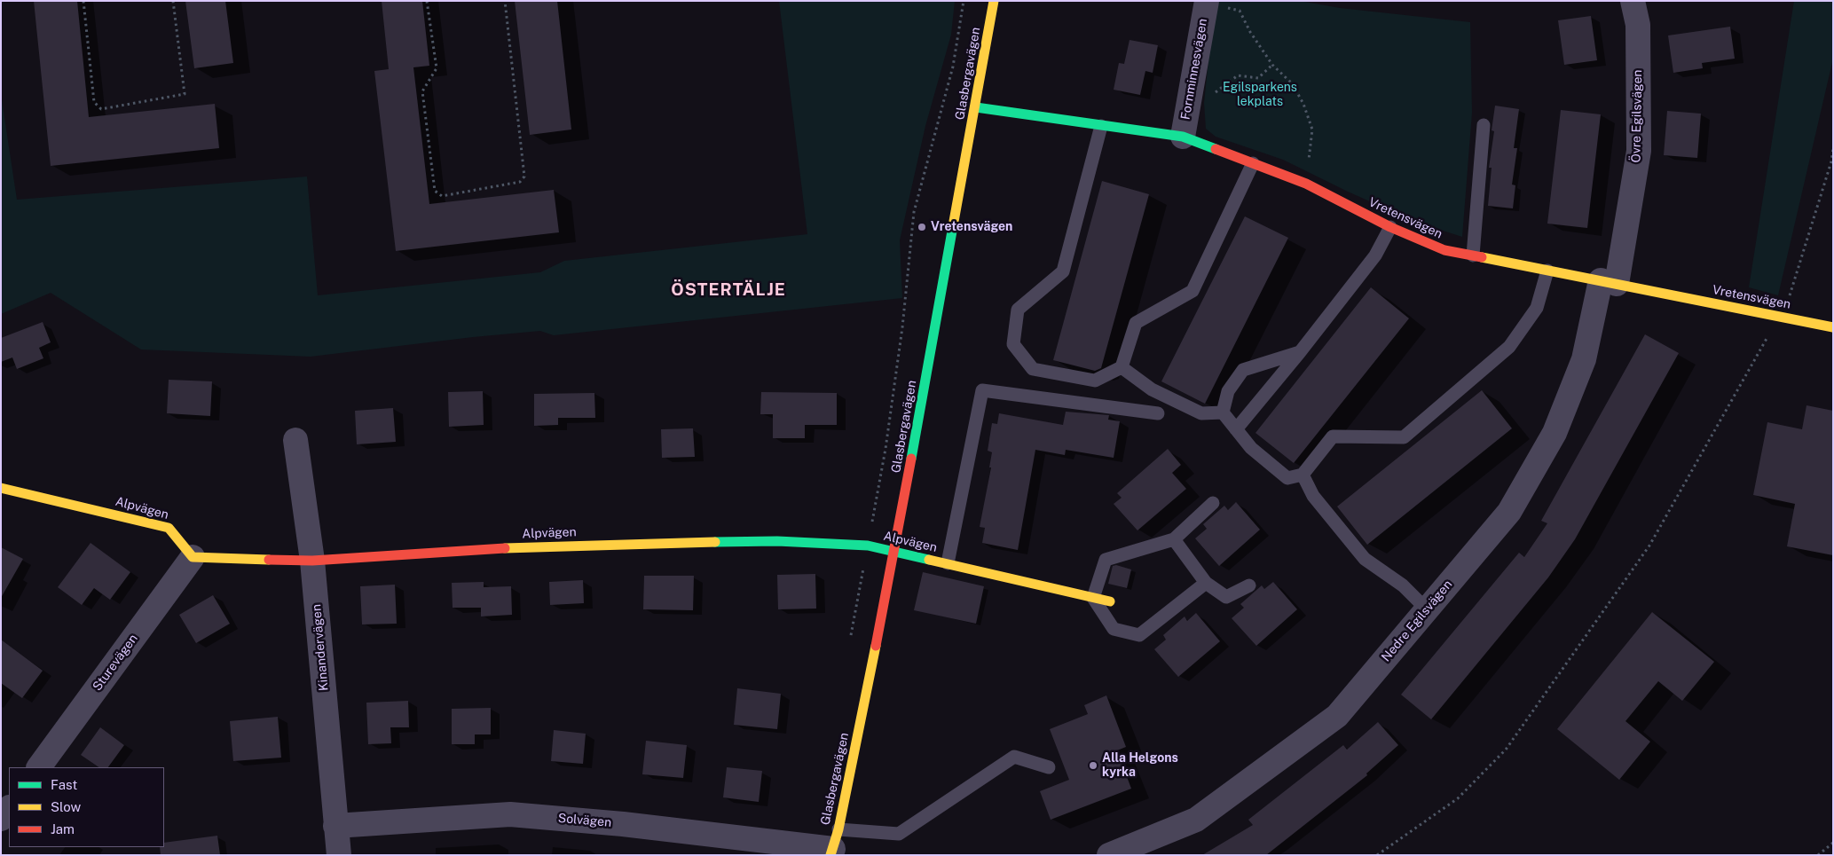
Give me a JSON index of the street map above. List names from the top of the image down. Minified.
{"streets":{"street":["Fornminnesvägen","Glasbergavägen","Övre Egilsvägen","Vretensvägen","Alpvägen","Nedre Egilsvägen","Kinandervägen","Sturevägen","Solvägen"]},"crossings":[["Fornminnesvägen","Vretensvägen"],["Glasbergavägen","Vretensvägen"],["Glasbergavägen","Alpvägen"],["Glasbergavägen","Solvägen"],["Övre Egilsvägen","Vretensvägen"],["Övre Egilsvägen","Nedre Egilsvägen"],["Vretensvägen","Nedre Egilsvägen"],["Alpvägen","Kinandervägen"],["Alpvägen","Sturevägen"],["Kinandervägen","Solvägen"]],"districts":["ÖSTERTÄLJE"],"parks":["Egilsparkens lekplats"],"places":["Vretensvägen","Alla Helgons kyrka"],"legend":["Fast","Slow","Jam"]}
